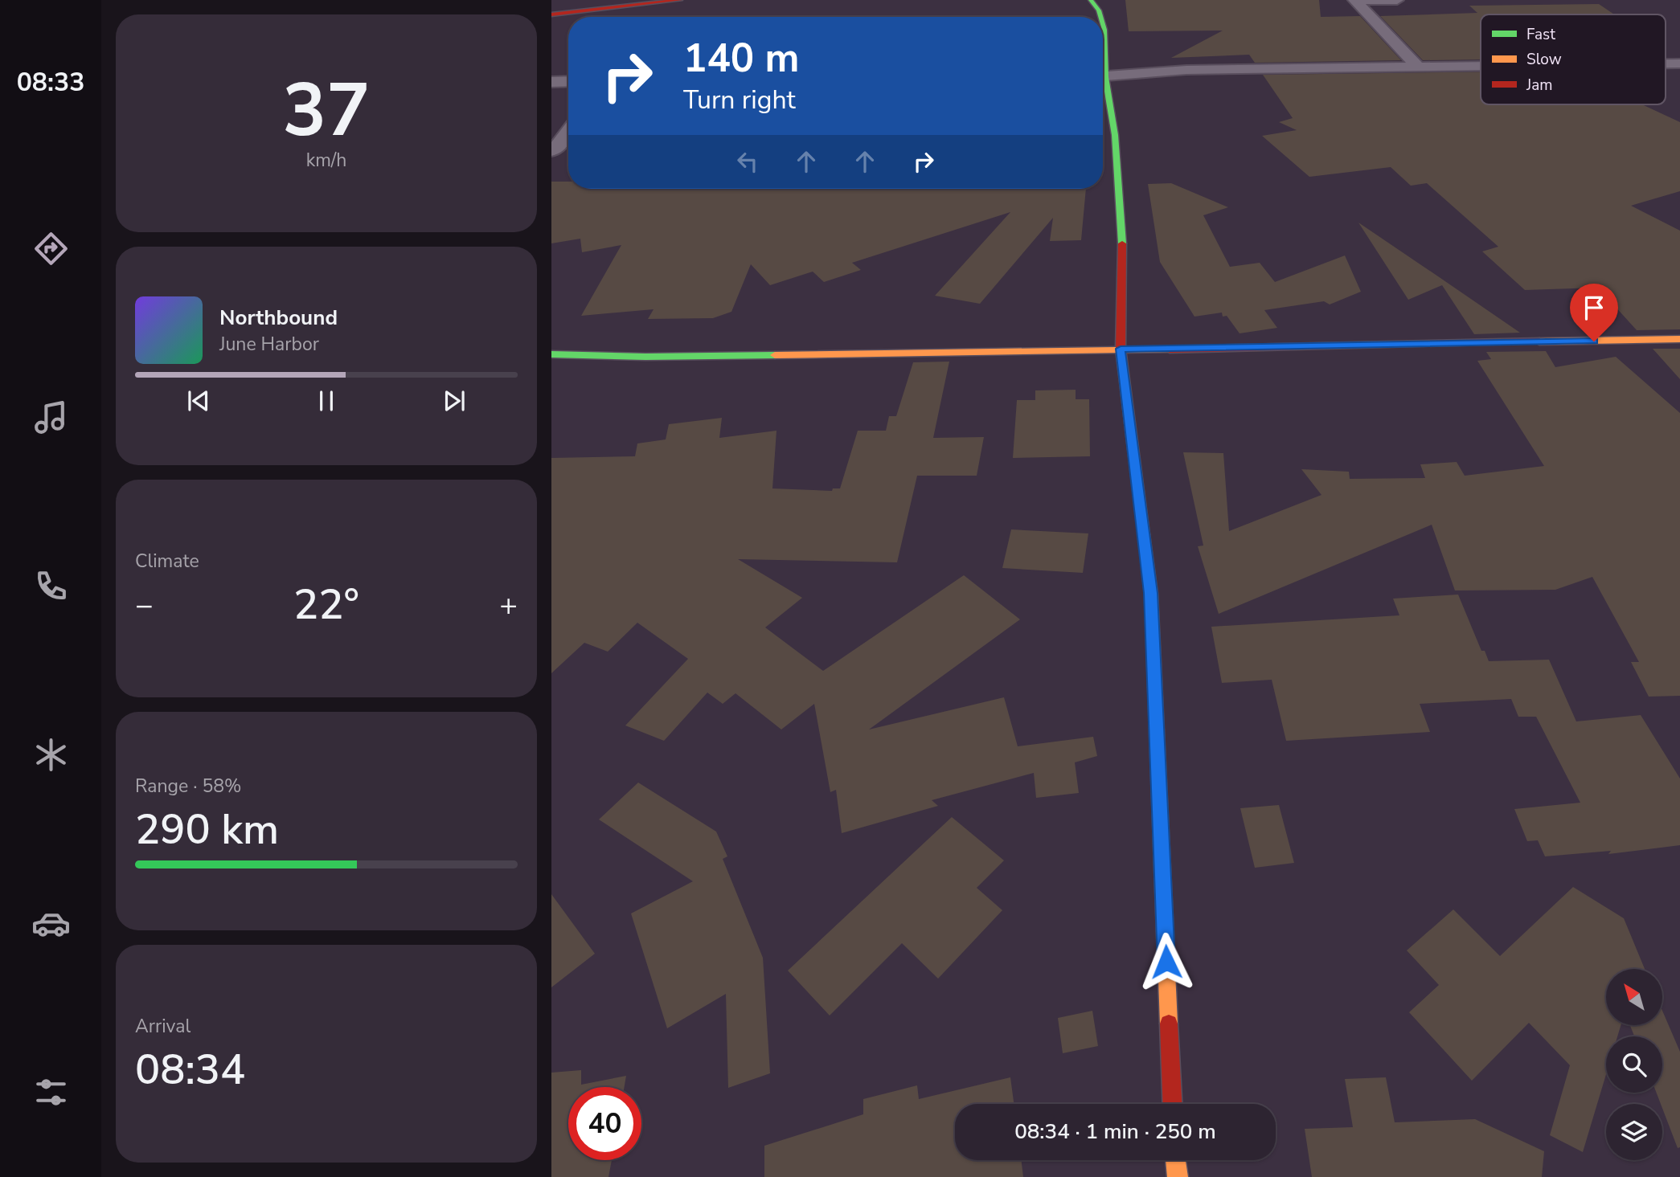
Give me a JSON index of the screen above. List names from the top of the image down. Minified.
{"legend":["Fast","Slow","Jam"],"north":"top left","page":{"tabs":"08:33","tile":[["37","km/h"],"Climate",["Range · 58%","290 km"],["Arrival","08:34"]],"turn":["140 m","Turn right"],"song":["Northbound","June Harbor"],"heat":["−","22°","+"],"limit":"40","trip":"08:34 · 1 min · 250 m"}}
